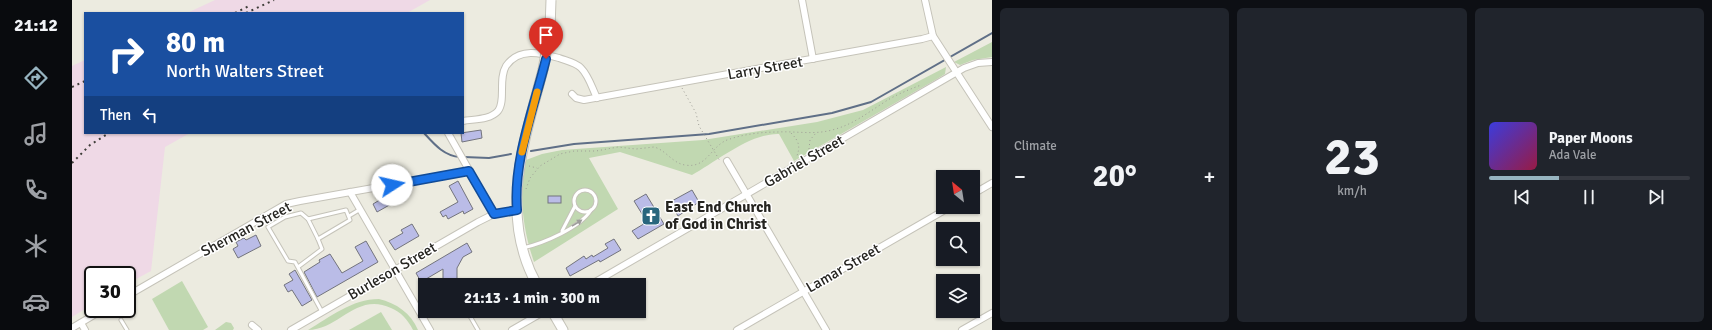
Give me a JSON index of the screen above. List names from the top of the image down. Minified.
{"streets":{"street":["Larry Street","Gabriel Street","Sherman Street","Lamar Street","Burleson Street"]},"places":{"church":["East End Church of God in Christ"]},"north":"top left","page":{"tabs":"21:12","tile":["Climate",["23","km/h"]],"turn":["80 m","North Walters Street"],"then":"Then","song":["Paper Moons","Ada Vale"],"heat":["−","20°","+"],"limit":"30","trip":"21:13 · 1 min · 300 m"}}
